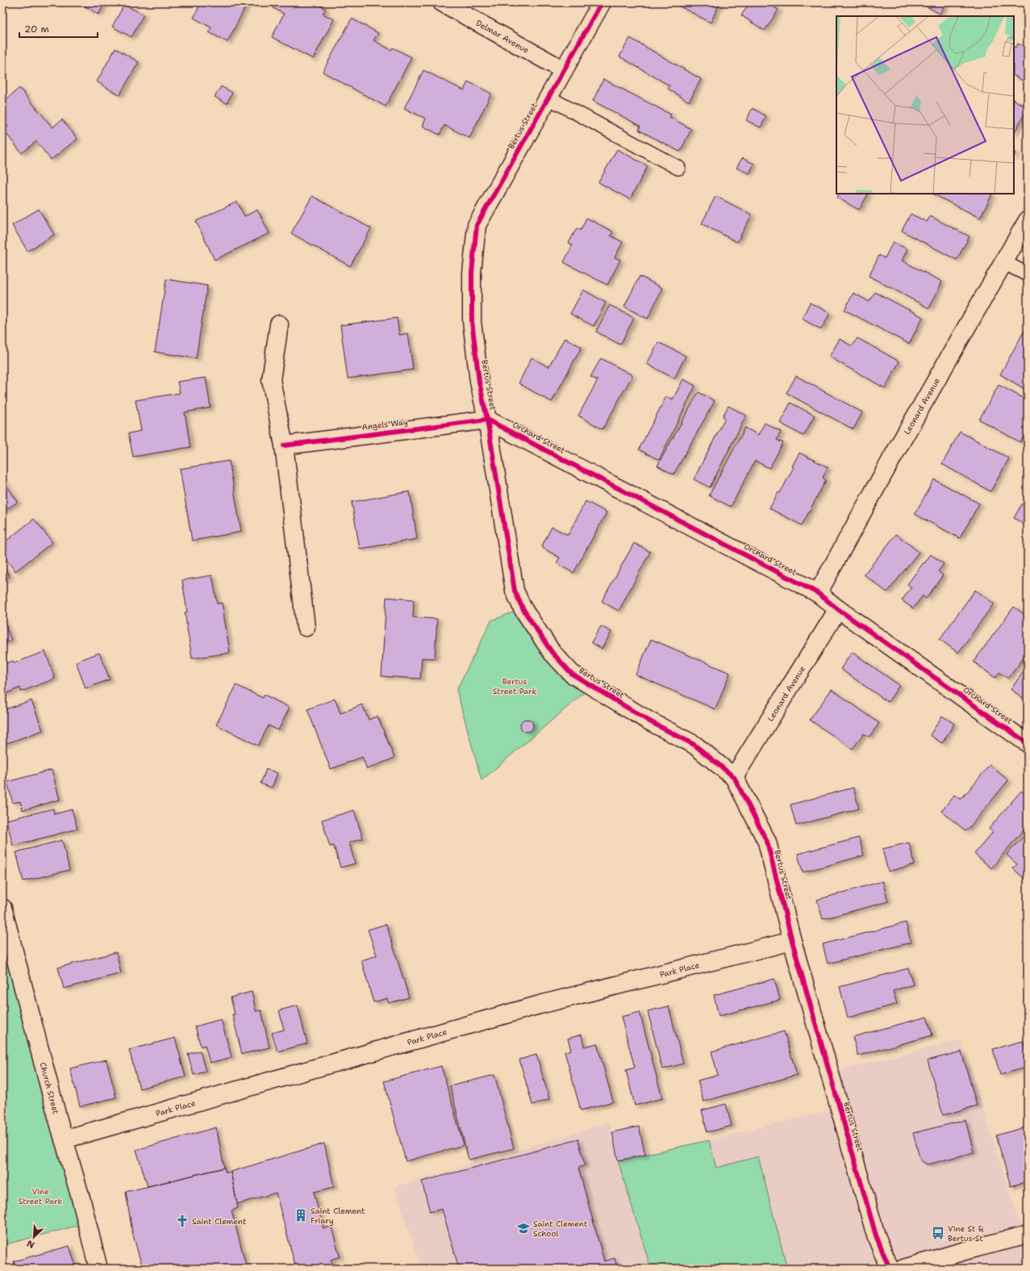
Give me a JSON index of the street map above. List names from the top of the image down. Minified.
{"streets":{"street":["Delmar Avenue","Bertus Street","Leonard Avenue","Angels Way","Orchard Street","Park Place","Church Street"]},"crossings":[["Delmar Avenue","Bertus Street"],["Bertus Street","Leonard Avenue"],["Bertus Street","Angels Way"],["Bertus Street","Orchard Street"],["Bertus Street","Park Place"],["Leonard Avenue","Orchard Street"],["Angels Way","Orchard Street"],["Park Place","Church Street"]],"parks":["Bertus Street Park","Vine Street Park"],"places":{"building":["Saint Clement Friary"],"church":["Saint Clement"],"school or university":["Saint Clement School"],"bus stop":["Vine St & Bertus St"]},"scale_bar":"20 m","north":"bottom left"}
